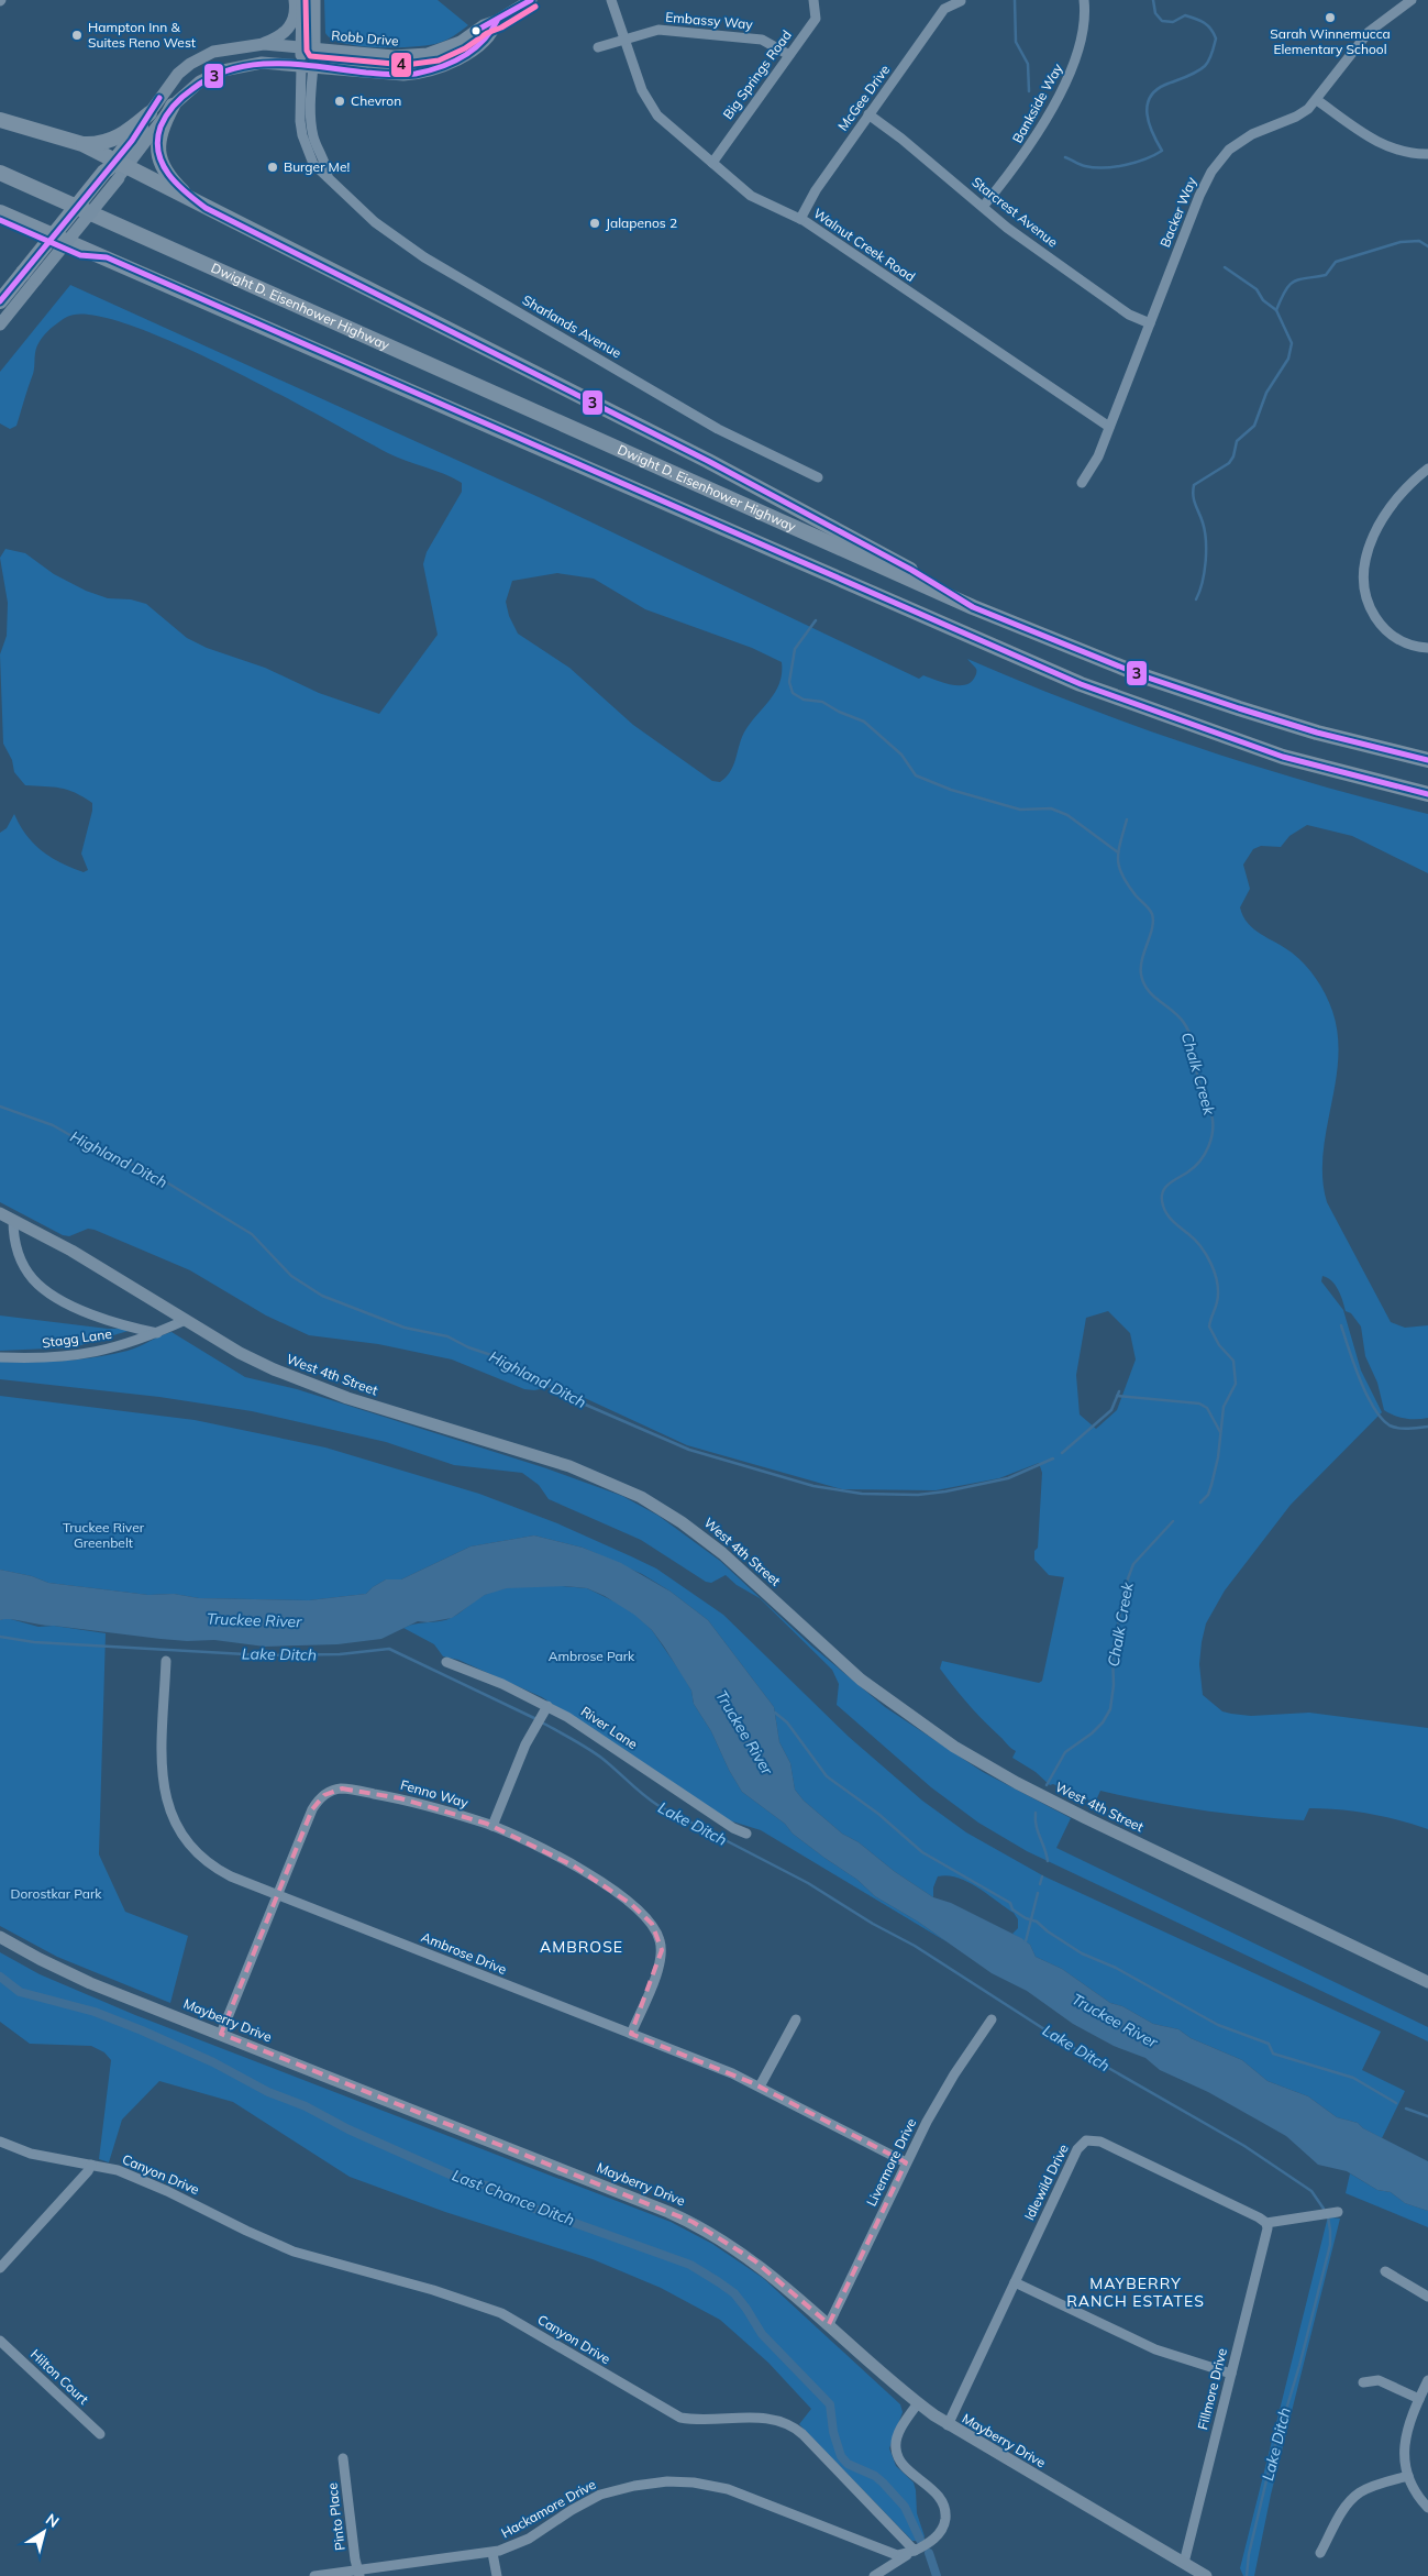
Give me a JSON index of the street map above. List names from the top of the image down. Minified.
{"streets":{"highway":["Dwight D. Eisenhower Highway"],"main road":["Robb Drive","Sharlands Avenue","West 4th Street","Mayberry Drive"],"street":["Embassy Way","Big Springs Road","McGee Drive","Bankside Way","Starcrest Avenue","Backer Way","Walnut Creek Road","Stagg Lane","River Lane","Fenno Way","Ambrose Drive","Livermore Drive","Canyon Drive","Idlewild Drive","Hilton Court","Fillmore Drive","Hackamore Drive","Pinto Place"]},"crossings":[["Embassy Way","Big Springs Road"],["Embassy Way","Walnut Creek Road"],["Robb Drive","Sharlands Avenue"],["Big Springs Road","Walnut Creek Road"],["McGee Drive","Starcrest Avenue"],["McGee Drive","Walnut Creek Road"],["Bankside Way","Starcrest Avenue"],["Starcrest Avenue","Backer Way"],["Backer Way","Walnut Creek Road"],["Stagg Lane","West 4th Street"],["Fenno Way","Ambrose Drive"],["Fenno Way","Mayberry Drive"],["Ambrose Drive","Livermore Drive"],["Mayberry Drive","Livermore Drive"],["Mayberry Drive","Idlewild Drive"],["Mayberry Drive","Fillmore Drive"],["Canyon Drive","Hackamore Drive"],["Idlewild Drive","Fillmore Drive"],["Hackamore Drive","Pinto Place"]],"districts":["AMBROSE","MAYBERRY RANCH ESTATES"],"water":["Chalk Creek","Highland Ditch","Truckee River","Lake Ditch","Last Chance Ditch"],"parks":["Truckee River Greenbelt","Ambrose Park","Dorostkar Park"],"places":["Sarah Winnemucca Elementary School","Hampton Inn & Suites Reno West","Chevron","Burger Me!","Jalapenos 2"],"lines":["transit line 3","transit line 4"],"north":"top right"}
